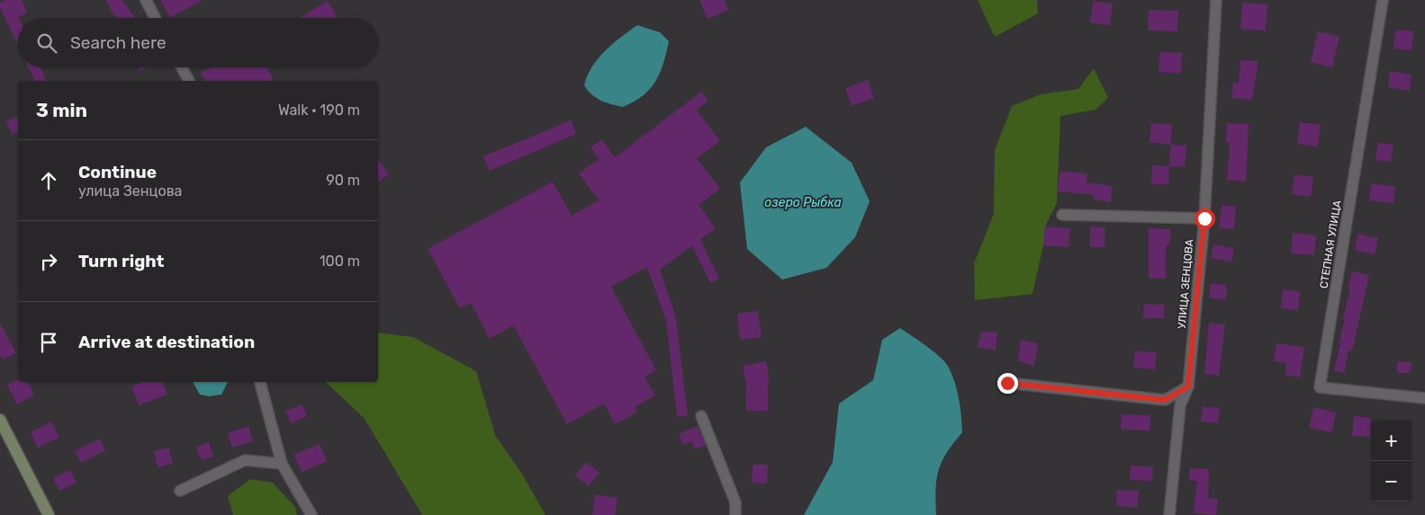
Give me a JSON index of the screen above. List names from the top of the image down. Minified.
{"streets":{"street":["СТЕПНАЯ УЛИЦА","УЛИЦА ЗЕНЦОВА"]},"water":["озеро Рыбка"],"page":{"search":"Search here","heading":["3 min","Walk · 190 m"],"list":[["Continue","улица Зенцова","90 m"],["Turn right","100 m"],"Arrive at destination"],"map_buttons":["+","−"]}}
